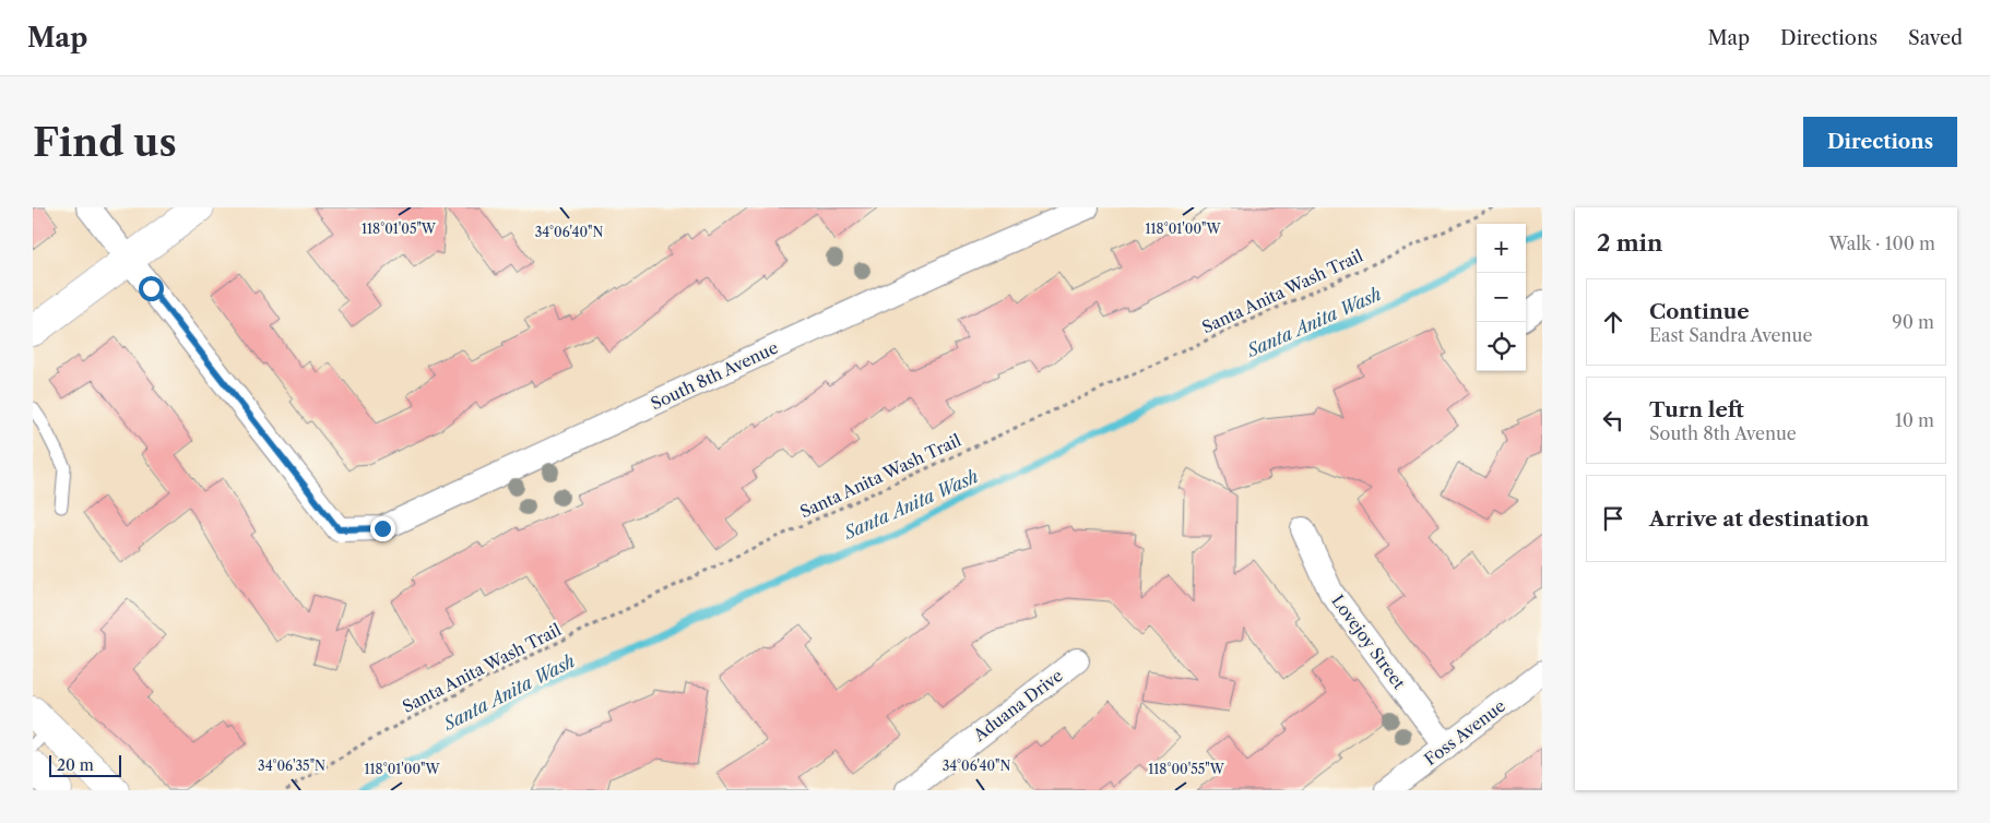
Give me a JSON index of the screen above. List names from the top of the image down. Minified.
{"streets":{"street":["South 8th Avenue","Lovejoy Street","Aduana Drive","Foss Avenue"],"path":["Santa Anita Wash Trail"]},"crossings":[["Lovejoy Street","Foss Avenue"]],"water":["Santa Anita Wash"],"scale_bar":"20 m","page":{"header":"Map","nav":["Map","Directions","Saved"],"buttons":"Directions","title":"Find us","heading":["2 min","Walk · 100 m"],"map_buttons":["+","−"],"list":[["Continue","East Sandra Avenue","90 m"],["Turn left","South 8th Avenue","10 m"],"Arrive at destination"],"scale":"20 m"},"coordinates":["118°01'05\"W","118°01'00\"W","34°06'40\"N","34°06'35\"N","118°00'55\"W"]}
